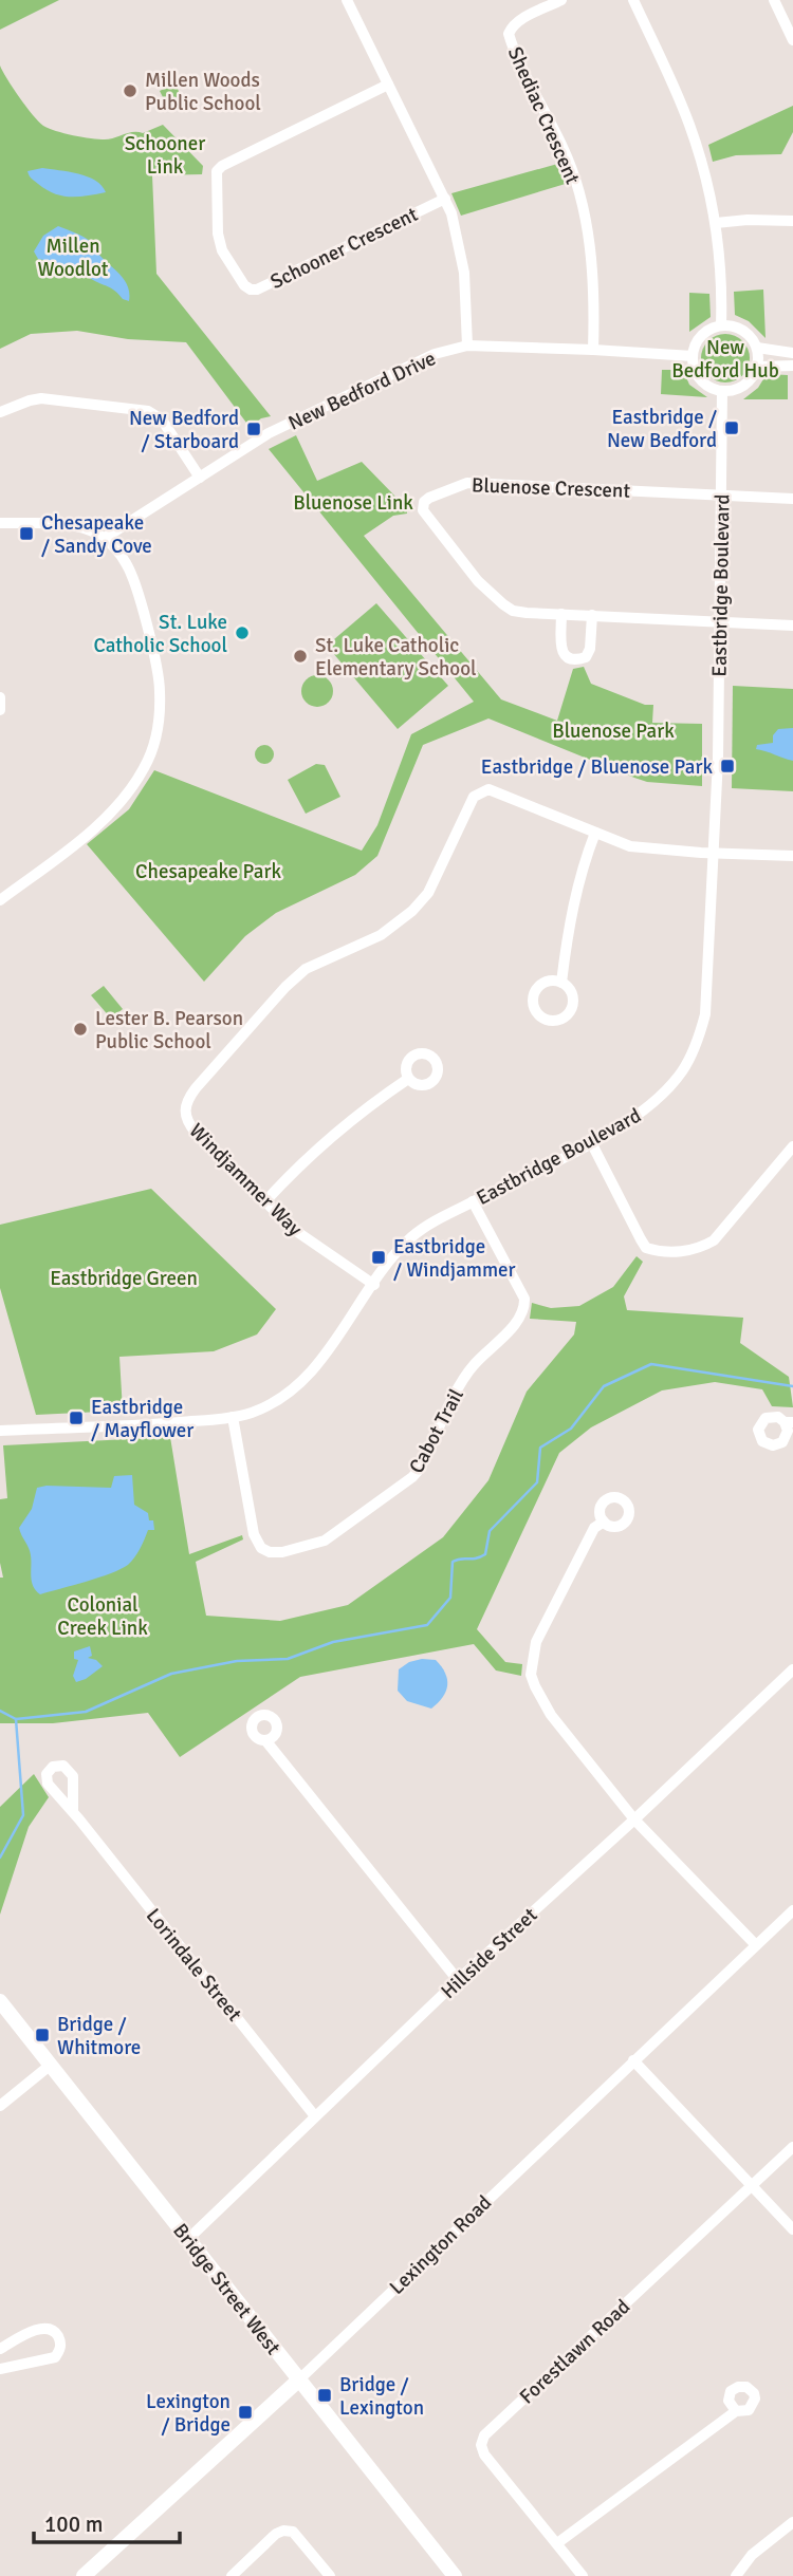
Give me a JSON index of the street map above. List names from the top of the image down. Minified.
{"streets":{"main road":["Lexington Road","Bridge Street West"],"street":["Shediac Crescent","Schooner Crescent","New Bedford Drive","Bluenose Crescent","Eastbridge Boulevard","Windjammer Way","Cabot Trail","Hillside Street","Lorindale Street","Forestlawn Road"]},"crossings":[["Shediac Crescent","New Bedford Drive"],["New Bedford Drive","Eastbridge Boulevard"],["Bluenose Crescent","Eastbridge Boulevard"],["Eastbridge Boulevard","Windjammer Way"],["Eastbridge Boulevard","Cabot Trail"],["Hillside Street","Lorindale Street"],["Hillside Street","Bridge Street West"],["Lexington Road","Bridge Street West"]],"parks":["Schooner Link","Millen Woodlot","New Bedford Hub","Bluenose Link","Bluenose Park","Chesapeake Park","Eastbridge Green","Colonial Creek Link"],"places":{"other":["Millen Woods Public School","St. Luke Catholic School","St. Luke Catholic Elementary School","Lester B. Pearson Public School"],"transit":["Eastbridge / New Bedford","New Bedford / Starboard","Chesapeake / Sandy Cove","Eastbridge / Bluenose Park","Eastbridge / Windjammer","Eastbridge / Mayflower","Bridge / Whitmore","Bridge / Lexington","Lexington / Bridge"]},"scale_bar":"100 m"}
